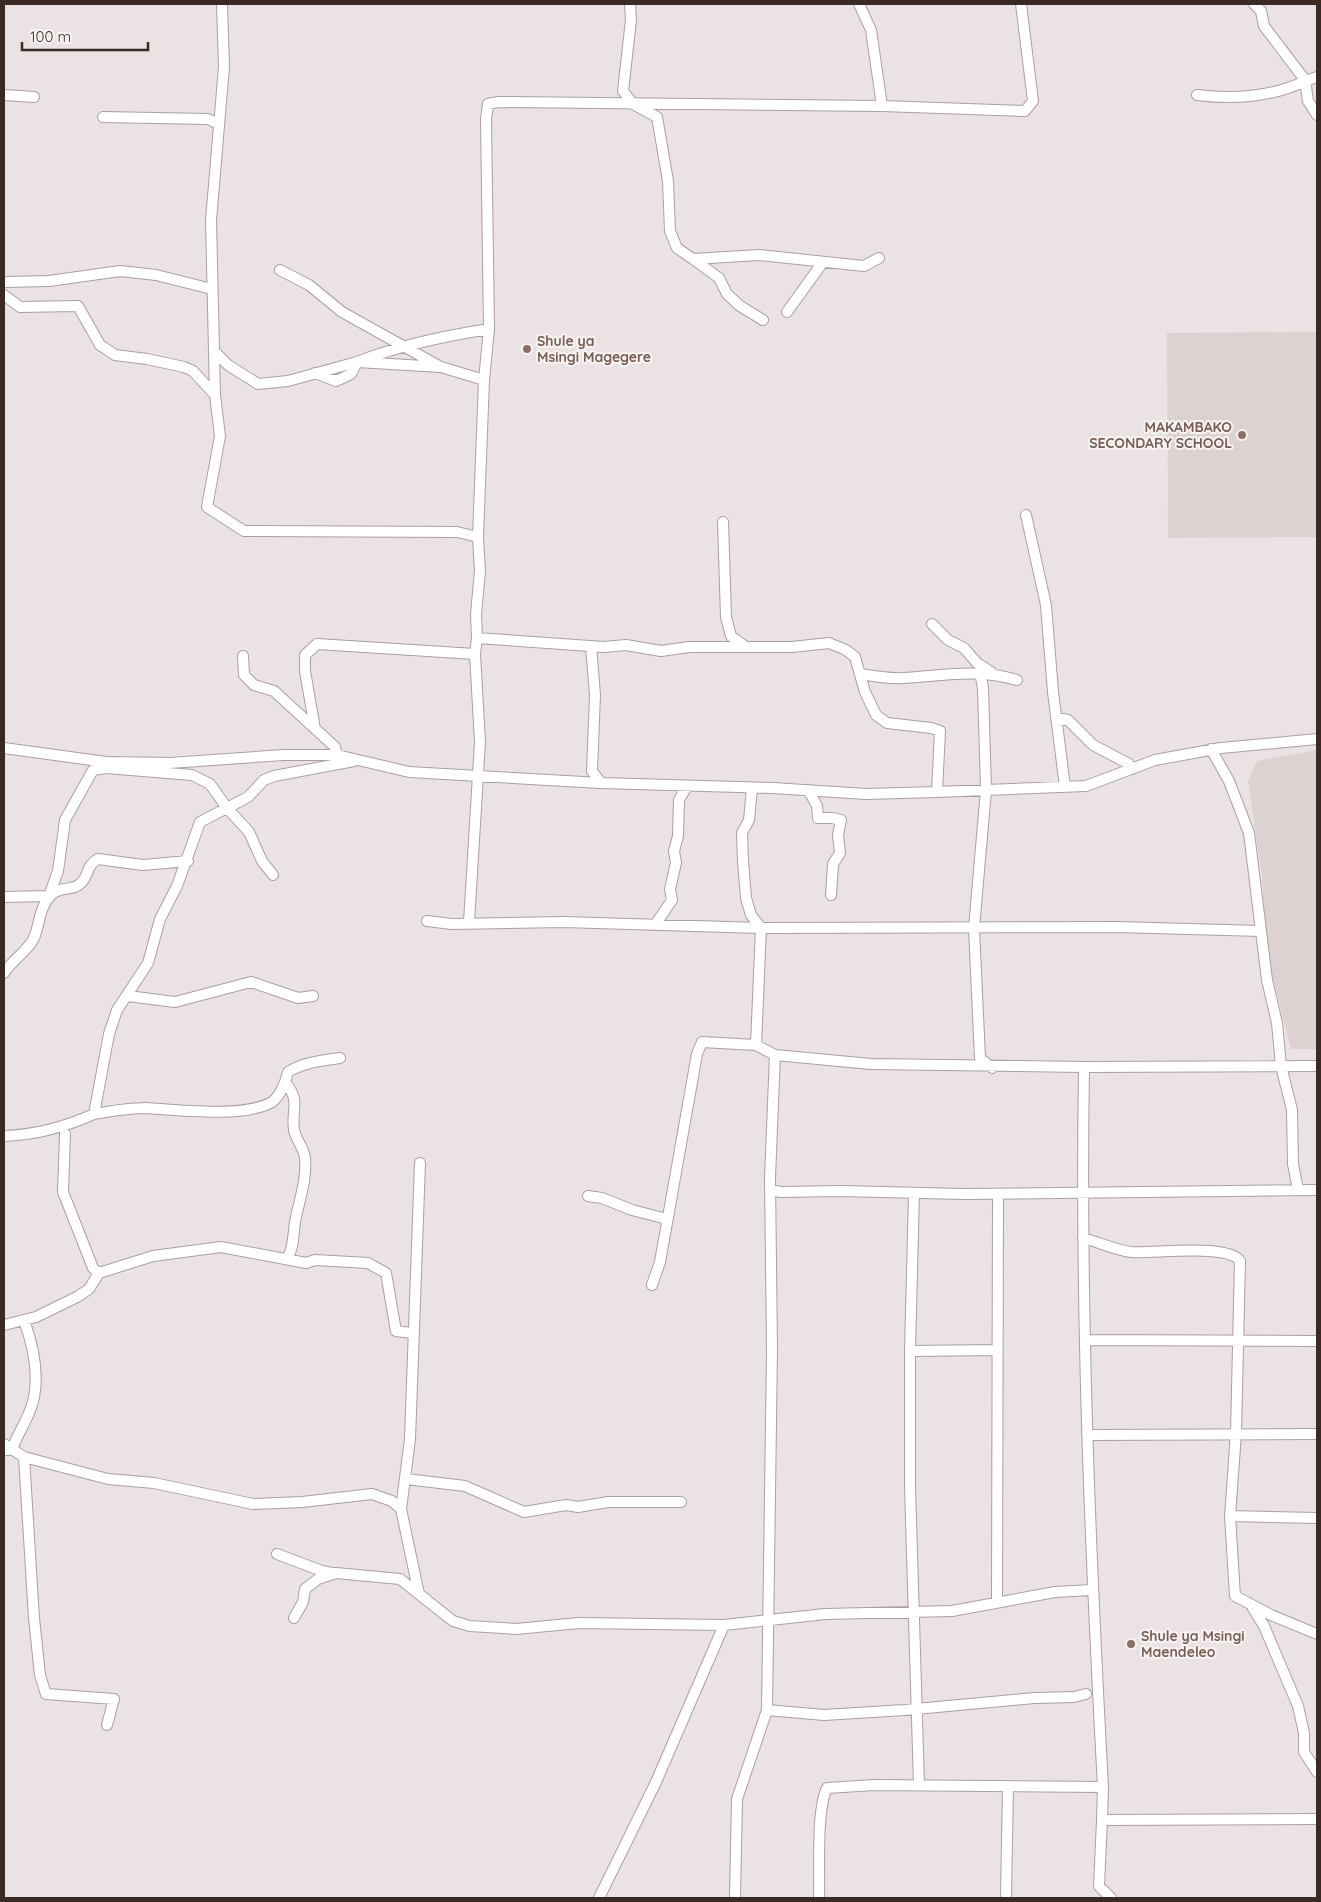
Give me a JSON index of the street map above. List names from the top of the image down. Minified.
{"places":["Shule ya Msingi Magegere","MAKAMBAKO SECONDARY SCHOOL","Shule ya Msingi Maendeleo"],"scale_bar":"100 m"}
